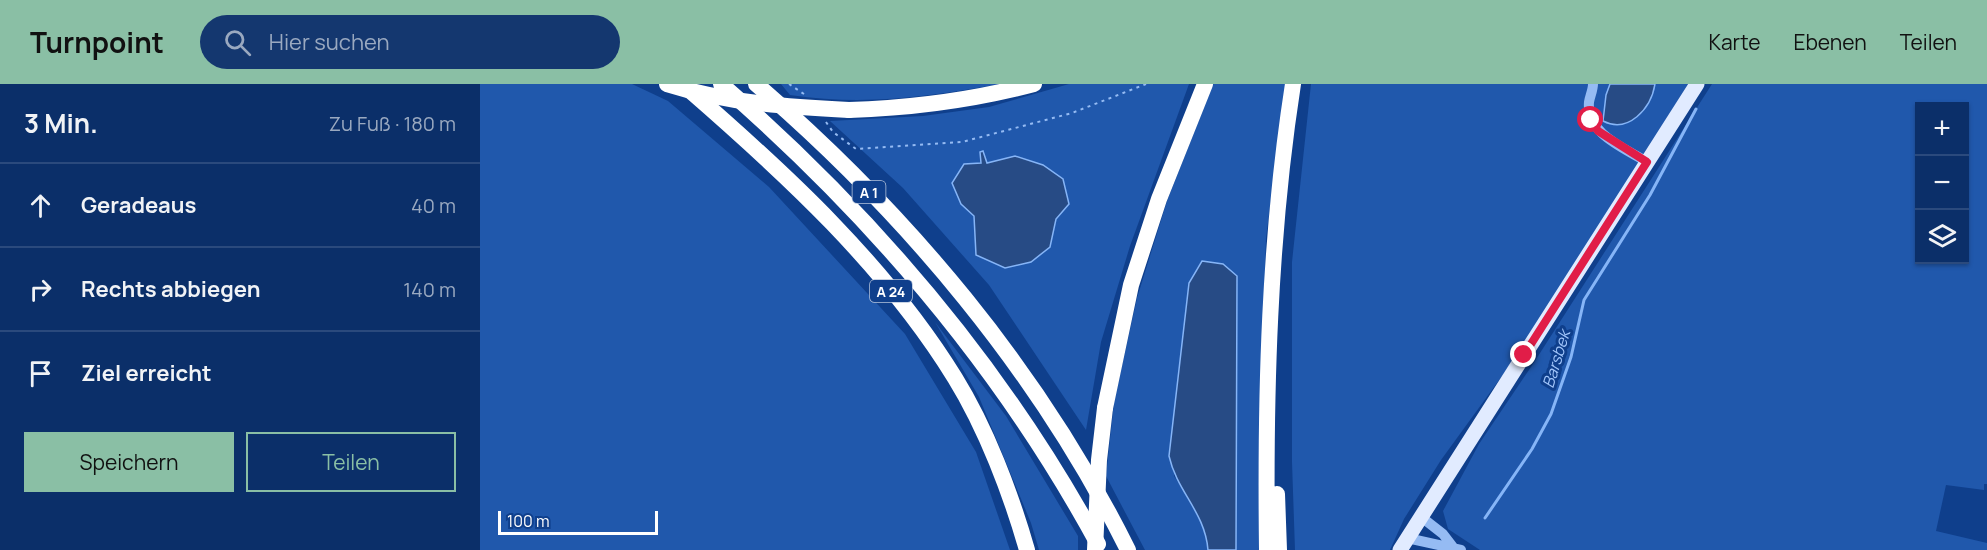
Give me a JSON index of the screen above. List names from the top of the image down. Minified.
{"streets":{"highway":["A 1","A 24"]},"water":["Barsbek"],"scale_bar":"100 m","page":{"header":"Turnpoint","search":"Hier suchen","nav":["Karte","Ebenen","Teilen"],"heading":["3 Min.","Zu Fuß · 180 m"],"map_buttons":["+","−"],"list":[["Geradeaus","40 m"],["Rechts abbiegen","140 m"],"Ziel erreicht"],"buttons":["Speichern","Teilen"],"scale":"100 m"}}
